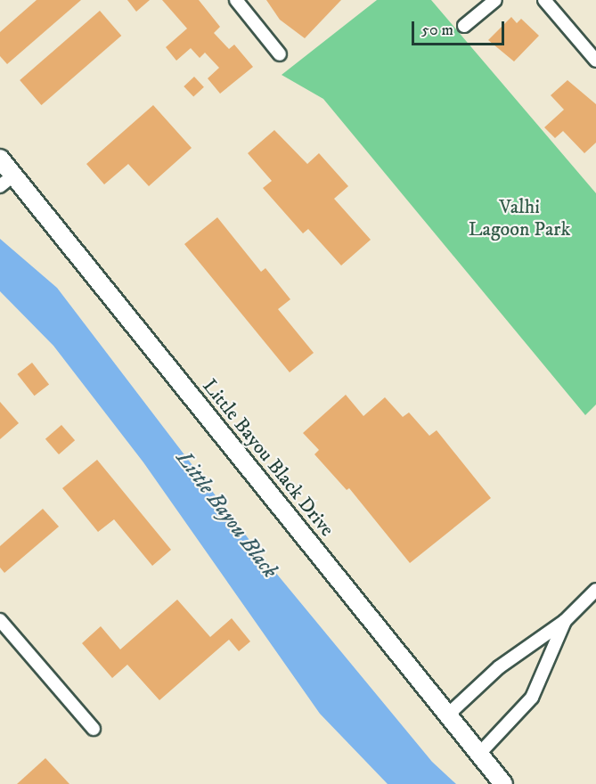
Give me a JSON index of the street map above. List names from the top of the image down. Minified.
{"streets":{"main road":["Little Bayou Black Drive"]},"water":["Little Bayou Black"],"parks":["Valhi Lagoon Park"],"scale_bar":"50 m"}
